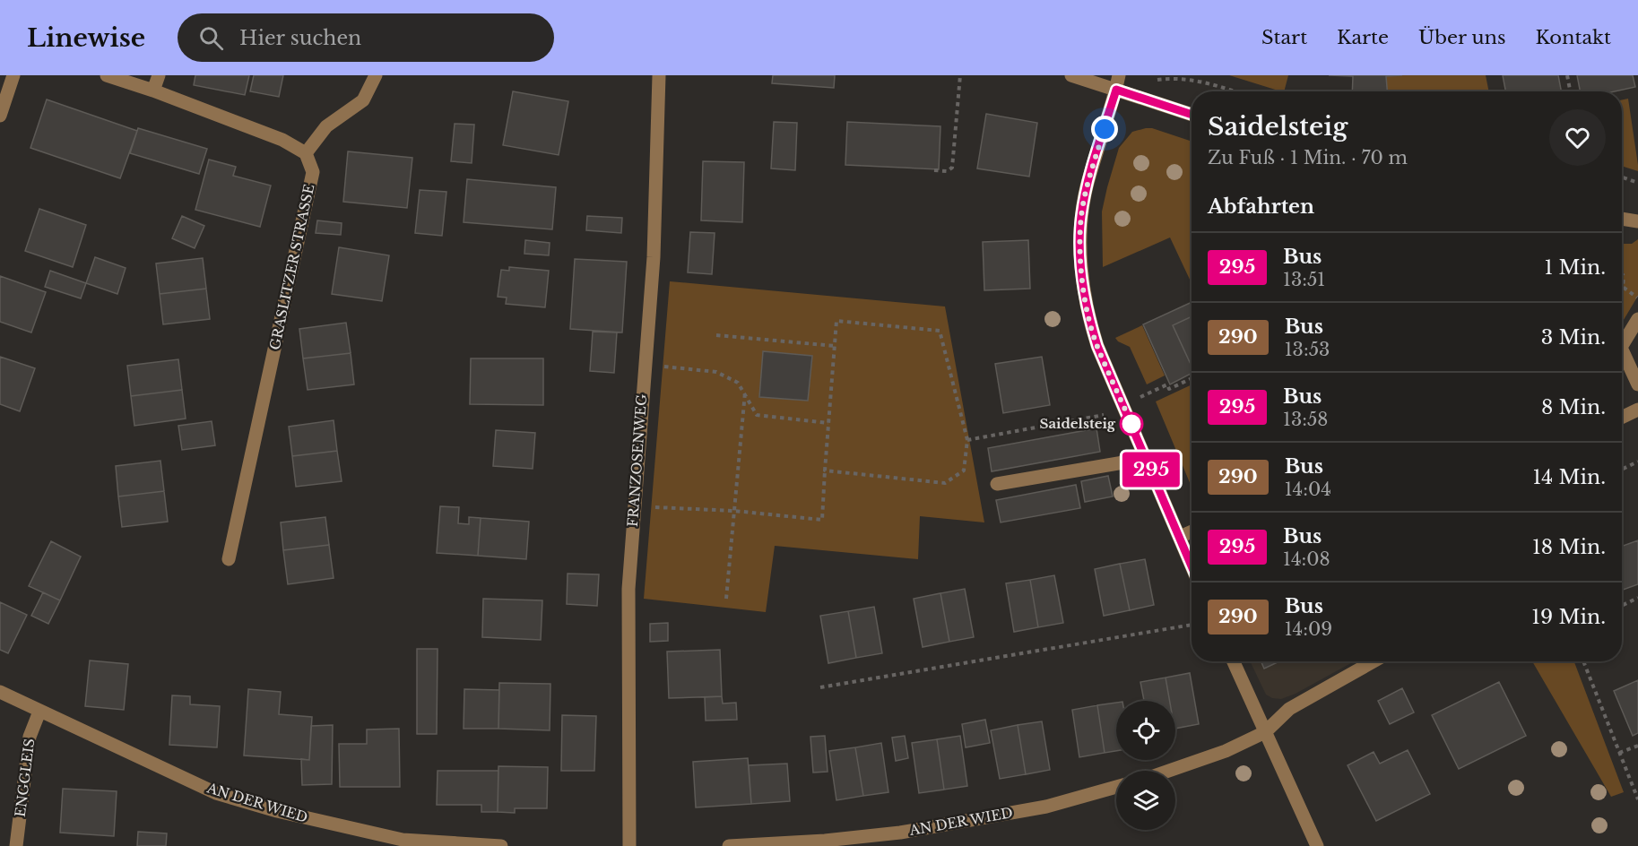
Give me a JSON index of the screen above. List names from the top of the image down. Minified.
{"streets":{"street":["GRASLITZER STRASSE","FRANZOSENWEG","ENGGLEIS","AN DER WIED"]},"crossings":[["ENGGLEIS","AN DER WIED"]],"places":["Saidelsteig"],"lines":["bus line 295"],"page":{"header":"Linewise","search":"Hier suchen","nav":["Start","Karte","Über uns","Kontakt"],"on_map":"295","heading":[["Saidelsteig","Zu Fuß · 1 Min. · 70 m"],"Abfahrten"],"list":[{"mark":"295","name":"Bus","note":"13:51","value":"1 Min."},{"mark":"290","name":"Bus","note":"13:53","value":"3 Min."},{"mark":"295","name":"Bus","note":"13:58","value":"8 Min."},{"mark":"290","name":"Bus","note":"14:04","value":"14 Min."},{"mark":"295","name":"Bus","note":"14:08","value":"18 Min."},{"mark":"290","name":"Bus","note":"14:09","value":"19 Min."}]}}
